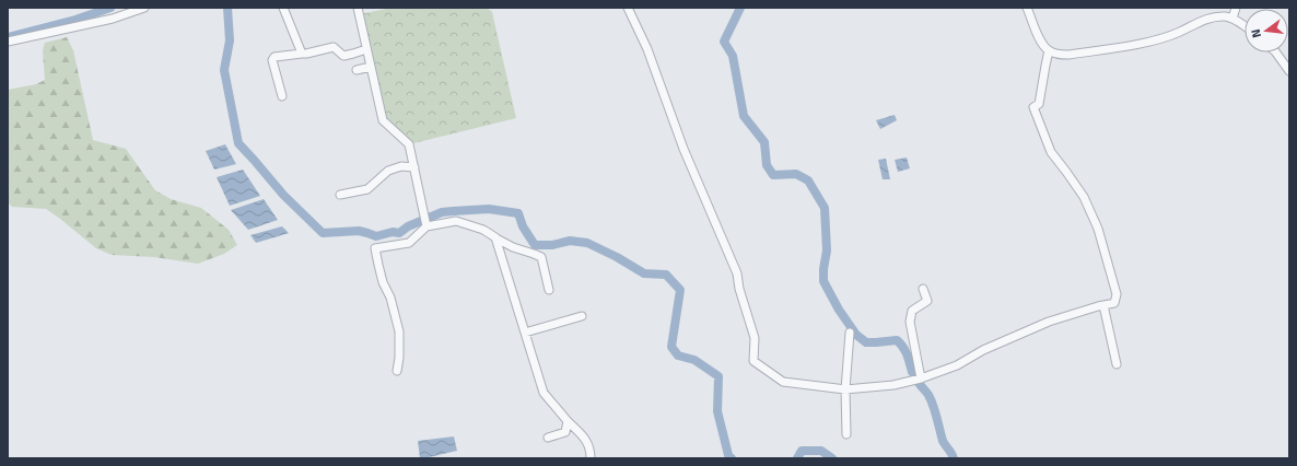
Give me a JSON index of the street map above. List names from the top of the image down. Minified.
{"north":"left"}
